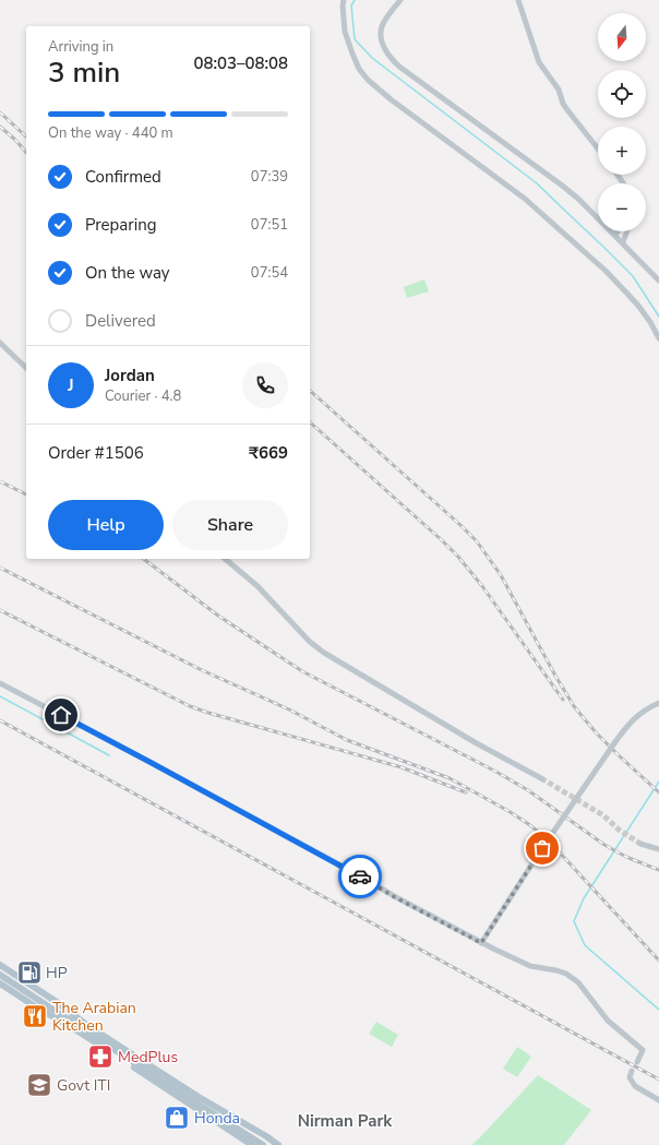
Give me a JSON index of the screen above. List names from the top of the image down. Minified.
{"districts":["Nirman Park"],"places":{"fuel station":["HP"],"restaurant":["The Arabian Kitchen"],"pharmacy":["MedPlus"],"school or university":["Govt ITI"],"shop":["Honda"]},"north":"bottom","page":{"map_buttons":["+","−"],"heading":["3 min","Arriving in","08:03–08:08"],"panel":["Jordan","Courier · 4.8","Order #1506","₹669"],"bar":"On the way · 440 m","list":[["Confirmed","07:39"],["Preparing","07:51"],["On the way","07:54"],"Delivered"],"round":"J","buttons":["Help","Share"]}}
